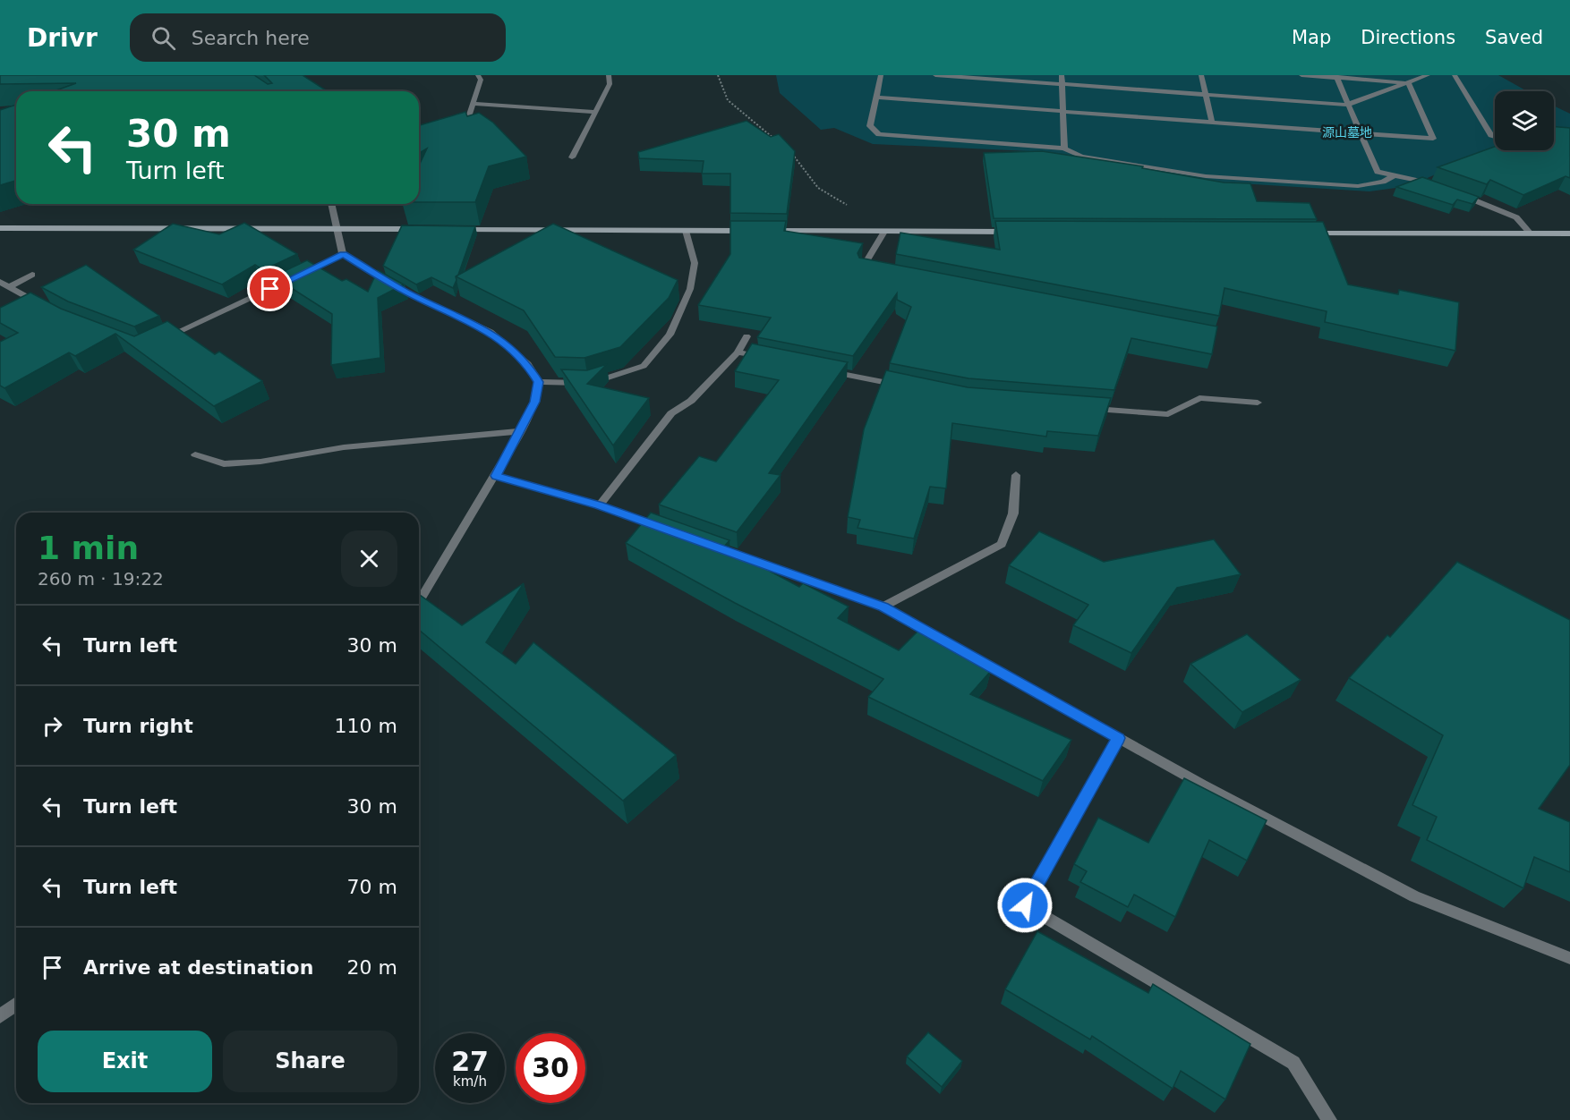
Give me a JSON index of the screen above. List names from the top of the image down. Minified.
{"parks":["源山墓地"],"page":{"header":"Drivr","search":"Search here","nav":["Map","Directions","Saved"],"turn":["30 m","Turn left"],"heading":["1 min","260 m · 19:22"],"list":[{"name":"Turn left","value":"30 m"},{"name":"Turn right","value":"110 m"},{"name":"Turn left","value":"30 m"},{"name":"Turn left","value":"70 m"},{"name":"Arrive at destination","value":"20 m"}],"buttons":["Exit","Share"],"speed":"27 km/h","limit":"30"}}
